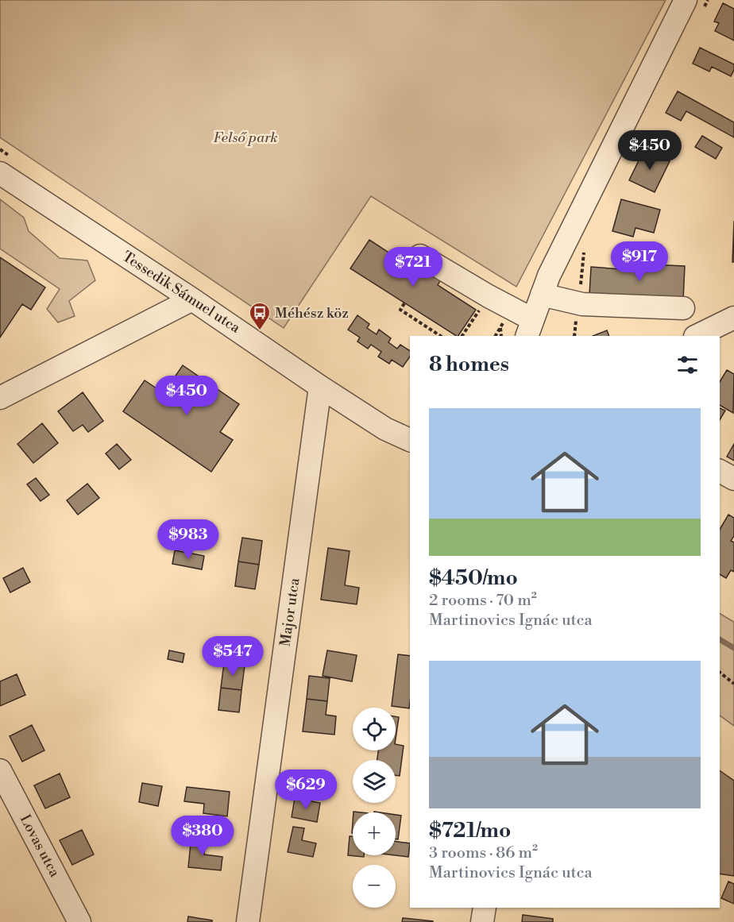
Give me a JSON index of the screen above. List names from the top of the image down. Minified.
{"streets":{"street":["Tessedik Sámuel utca","Major utca","Lovas utca"]},"crossings":[["Tessedik Sámuel utca","Major utca"]],"parks":["Felső park"],"places":{"bus stop":["Méhész köz"]},"page":{"price":["$450","$917","$721","$450","$983","$547","$629","$380"],"heading":"8 homes","list":[{"name":"$450/mo","note":"2 rooms · 70 m² · Martinovics Ignác utca"},{"name":"$721/mo","note":"3 rooms · 86 m² · Martinovics Ignác utca"}],"map_buttons":["+","−"]}}
